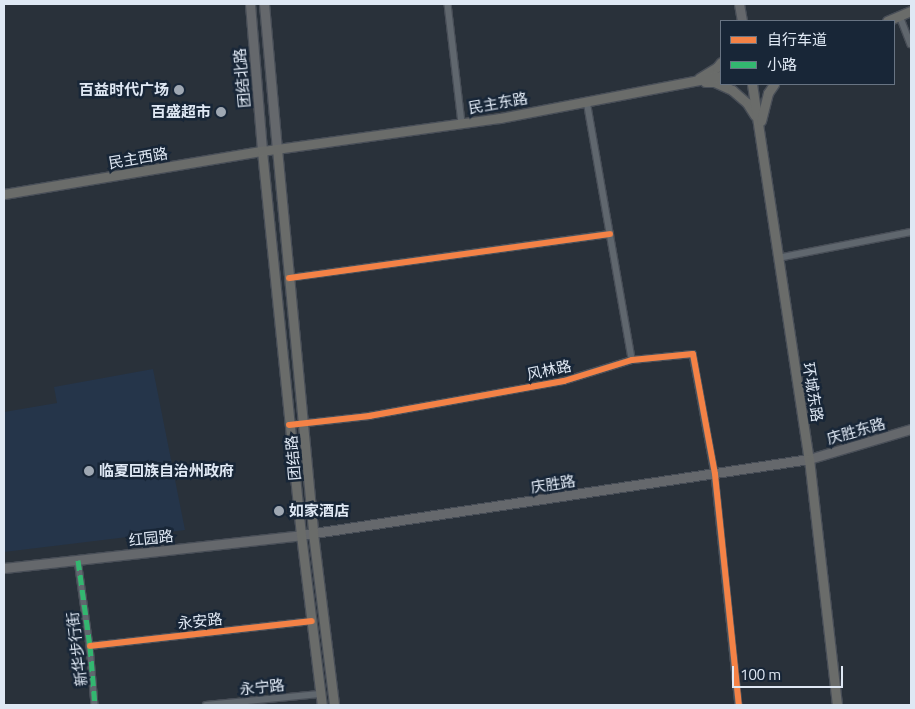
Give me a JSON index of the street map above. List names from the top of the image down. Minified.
{"streets":{"main road":["团结北路","民主东路","民主西路","环城东路","庆胜东路","团结路","庆胜路","红园路"],"street":["风林路","永安路","新华步行街","永宁路"]},"crossings":[["团结北路","民主东路"],["团结北路","民主西路"],["团结北路","团结路"],["民主东路","民主西路"],["民主东路","团结路"],["民主西路","团结路"],["风林路","团结路"],["风林路","庆胜路"],["环城东路","庆胜东路"],["环城东路","庆胜路"],["庆胜东路","庆胜路"],["团结路","庆胜路"],["团结路","红园路"],["团结路","永安路"],["团结路","永宁路"],["庆胜路","红园路"],["红园路","新华步行街"],["永安路","新华步行街"]],"places":["百益时代广场","百盛超市","临夏回族自治州政府","如家酒店"],"legend":["自行车道","小路"],"scale_bar":"100 m"}
